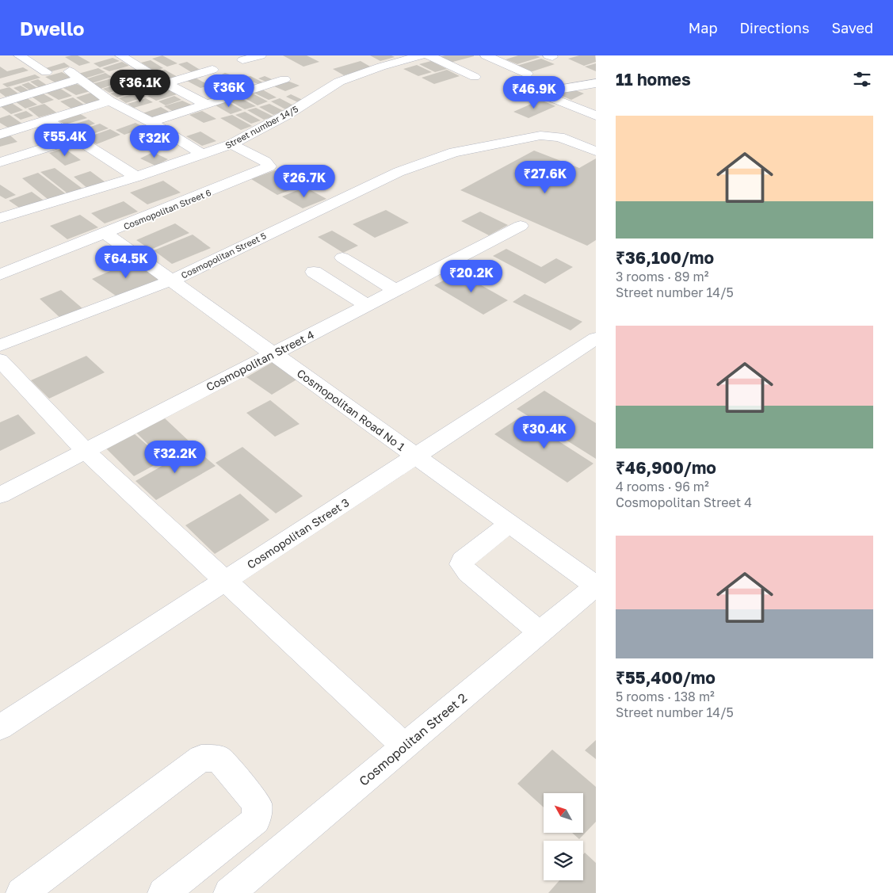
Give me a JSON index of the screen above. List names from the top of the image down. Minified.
{"streets":{"street":["Street number 14/5","Cosmopolitan Street 6","Cosmopolitan Street 5","Cosmopolitan Street 4","Cosmopolitan Road No 1","Cosmopolitan Street 3","Cosmopolitan Street 2"]},"crossings":[["Street number 14/5","Cosmopolitan Street 6"],["Cosmopolitan Street 6","Cosmopolitan Road No 1"],["Cosmopolitan Street 5","Cosmopolitan Road No 1"],["Cosmopolitan Street 4","Cosmopolitan Road No 1"],["Cosmopolitan Road No 1","Cosmopolitan Street 3"],["Cosmopolitan Road No 1","Cosmopolitan Street 2"]],"north":"top left","page":{"header":"Dwello","nav":["Map","Directions","Saved"],"heading":"11 homes","price":["₹36.1K","₹36K","₹46.9K","₹55.4K","₹32K","₹27.6K","₹26.7K","₹64.5K","₹20.2K","₹30.4K","₹32.2K"],"list":[{"name":"₹36,100/mo","note":"3 rooms · 89 m² · Street number 14/5"},{"name":"₹46,900/mo","note":"4 rooms · 96 m² · Cosmopolitan Street 4"},{"name":"₹55,400/mo","note":"5 rooms · 138 m² · Street number 14/5"}]}}
